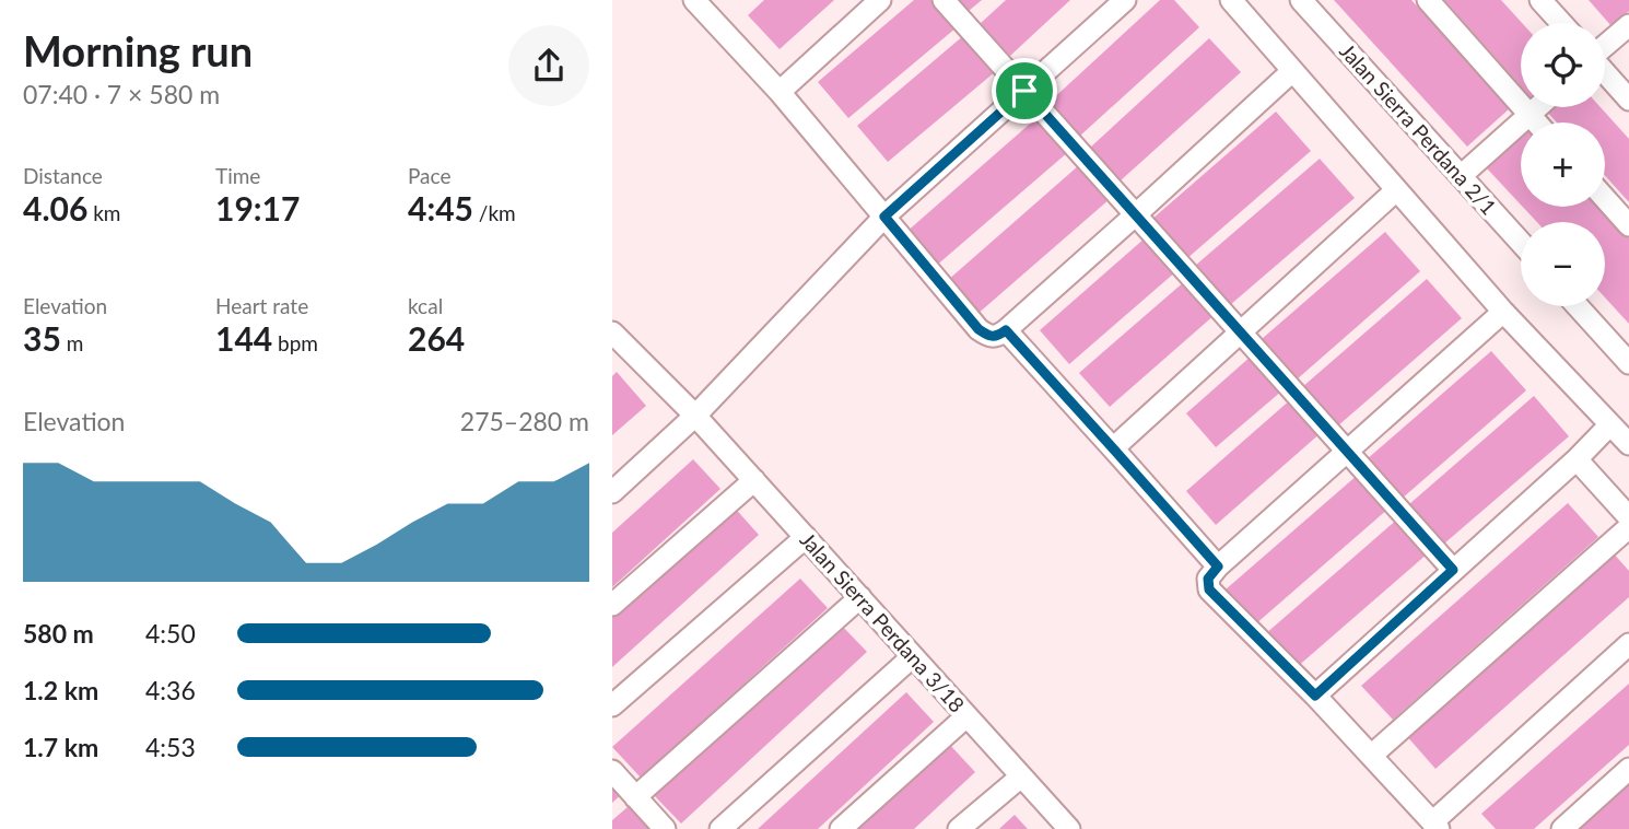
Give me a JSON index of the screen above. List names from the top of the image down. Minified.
{"streets":{"street":["Jalan Sierra Perdana 2/1","Jalan Sierra Perdana 3/18"]},"page":{"heading":["Morning run","07:40 · 7 × 580 m"],"map_buttons":["+","−"],"stats":[["Distance","4.06 km"],["Time","19:17"],["Pace","4:45 /km"],["Elevation","35 m"],["Heart rate","144 bpm"],["kcal","264"]],"chart":["Elevation","275–280 m"],"list":[{"name":"580 m","note":"4:50"},{"name":"1.2 km","note":"4:36"},{"name":"1.7 km","note":"4:53"}]}}
